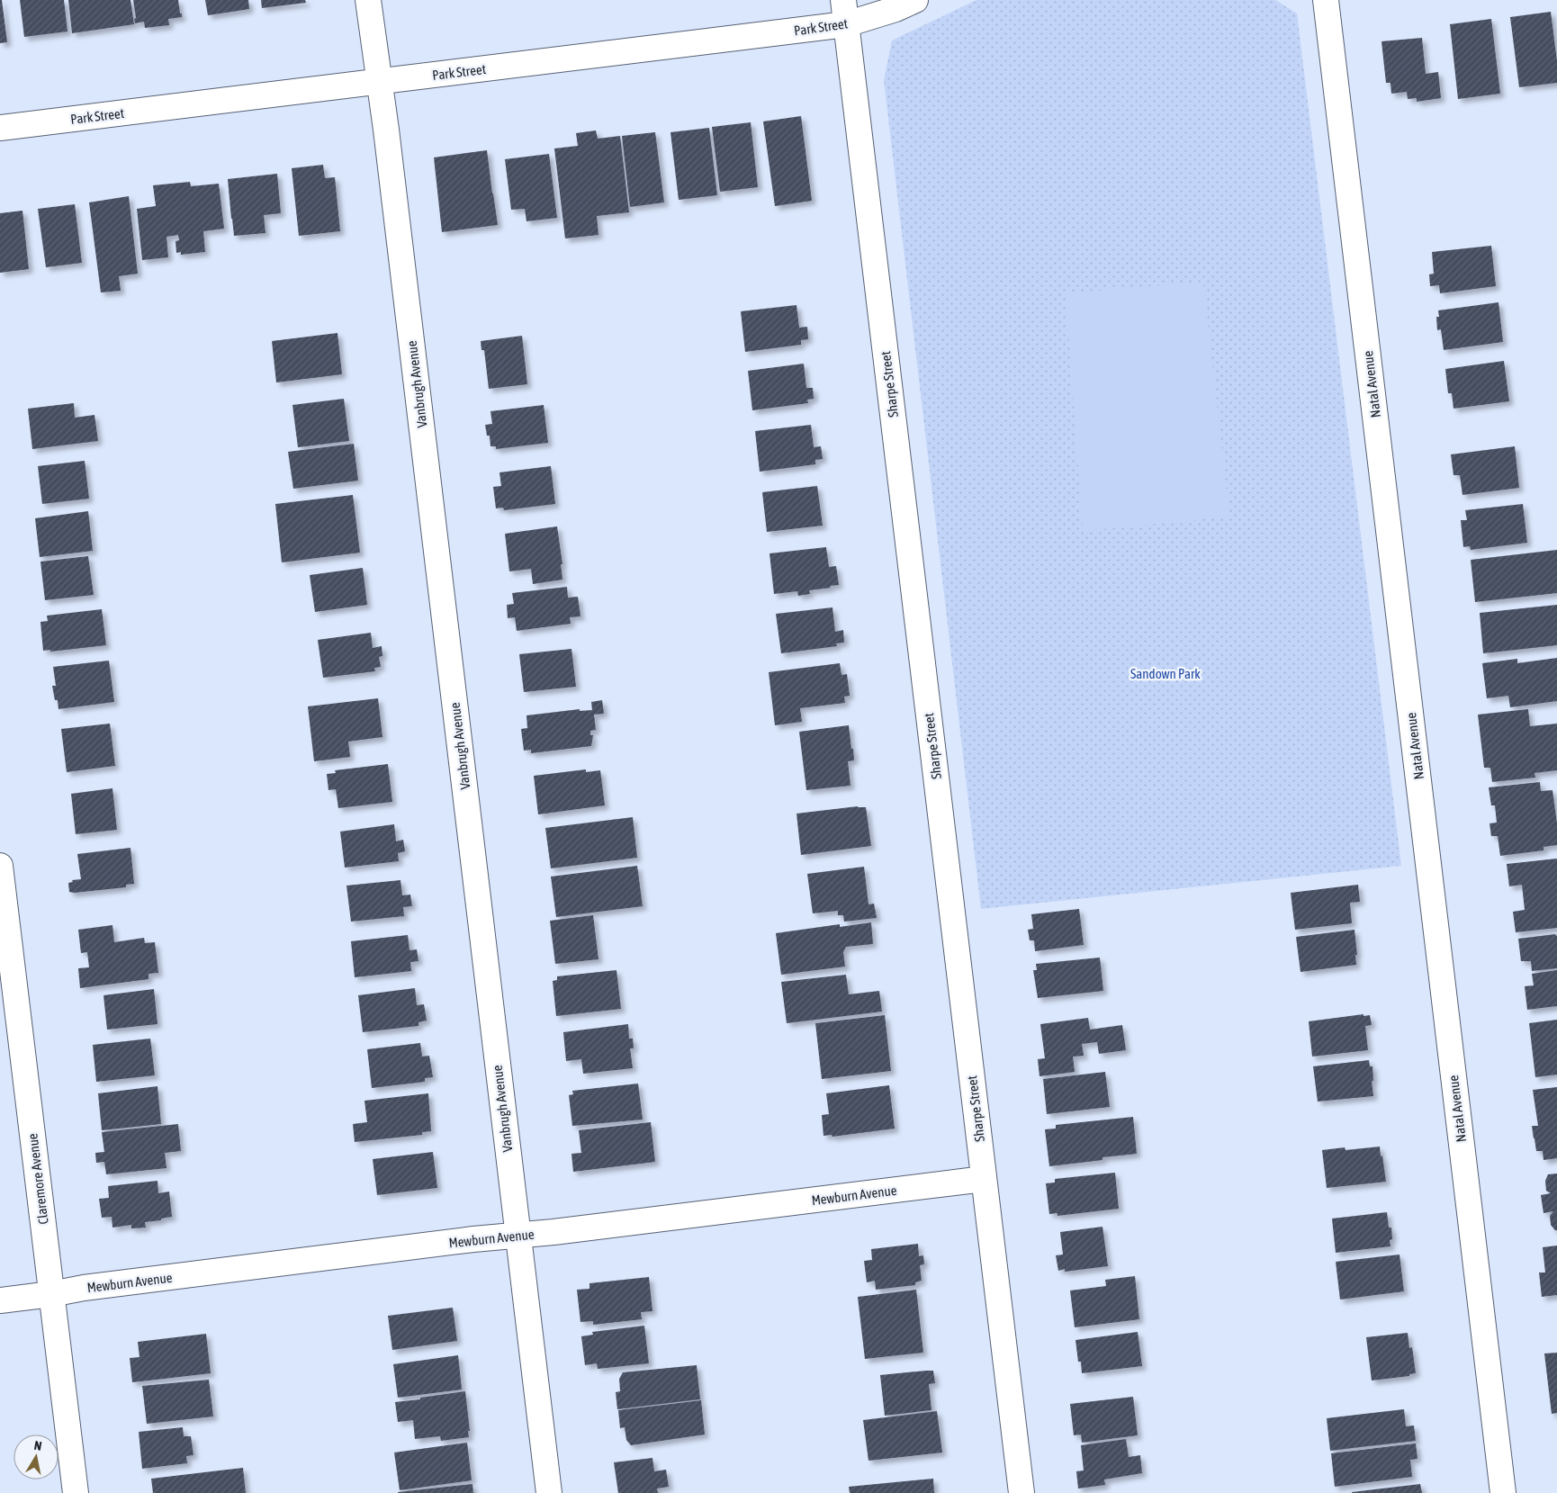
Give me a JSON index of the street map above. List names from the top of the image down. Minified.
{"streets":{"street":["Park Street","Vanbrugh Avenue","Sharpe Street","Natal Avenue","Claremore Avenue","Mewburn Avenue"]},"crossings":[["Park Street","Vanbrugh Avenue"],["Park Street","Sharpe Street"],["Vanbrugh Avenue","Mewburn Avenue"],["Sharpe Street","Mewburn Avenue"],["Claremore Avenue","Mewburn Avenue"]],"parks":["Sandown Park"],"north":"top"}
